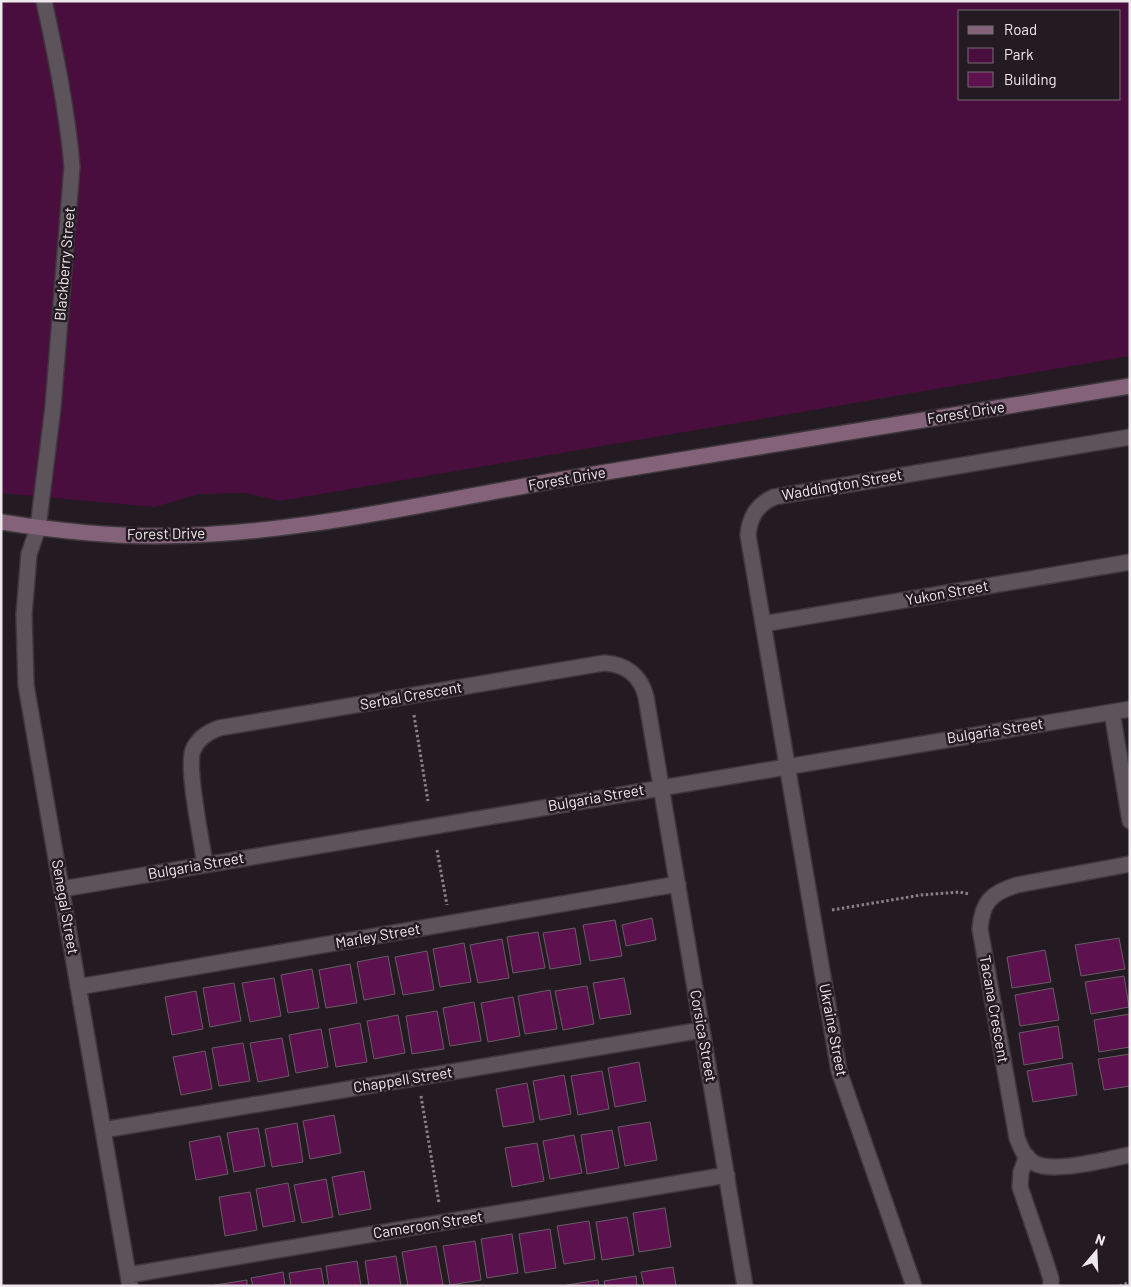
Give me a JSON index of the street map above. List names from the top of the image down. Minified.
{"streets":{"street":["Blackberry Street","Forest Drive","Waddington Street","Yukon Street","Serbal Crescent","Bulgaria Street","Senegal Street","Marley Street","Tacana Crescent","Ukraine Street","Corsica Street","Chappell Street","Cameroon Street"]},"crossings":[["Blackberry Street","Forest Drive"],["Blackberry Street","Senegal Street"],["Forest Drive","Senegal Street"],["Waddington Street","Yukon Street"],["Waddington Street","Bulgaria Street"],["Waddington Street","Ukraine Street"],["Serbal Crescent","Bulgaria Street"],["Serbal Crescent","Corsica Street"],["Bulgaria Street","Senegal Street"],["Bulgaria Street","Ukraine Street"],["Bulgaria Street","Corsica Street"],["Senegal Street","Marley Street"],["Senegal Street","Chappell Street"],["Senegal Street","Cameroon Street"],["Marley Street","Corsica Street"],["Corsica Street","Chappell Street"],["Corsica Street","Cameroon Street"]],"legend":["Road","Park","Building"],"north":"top"}
